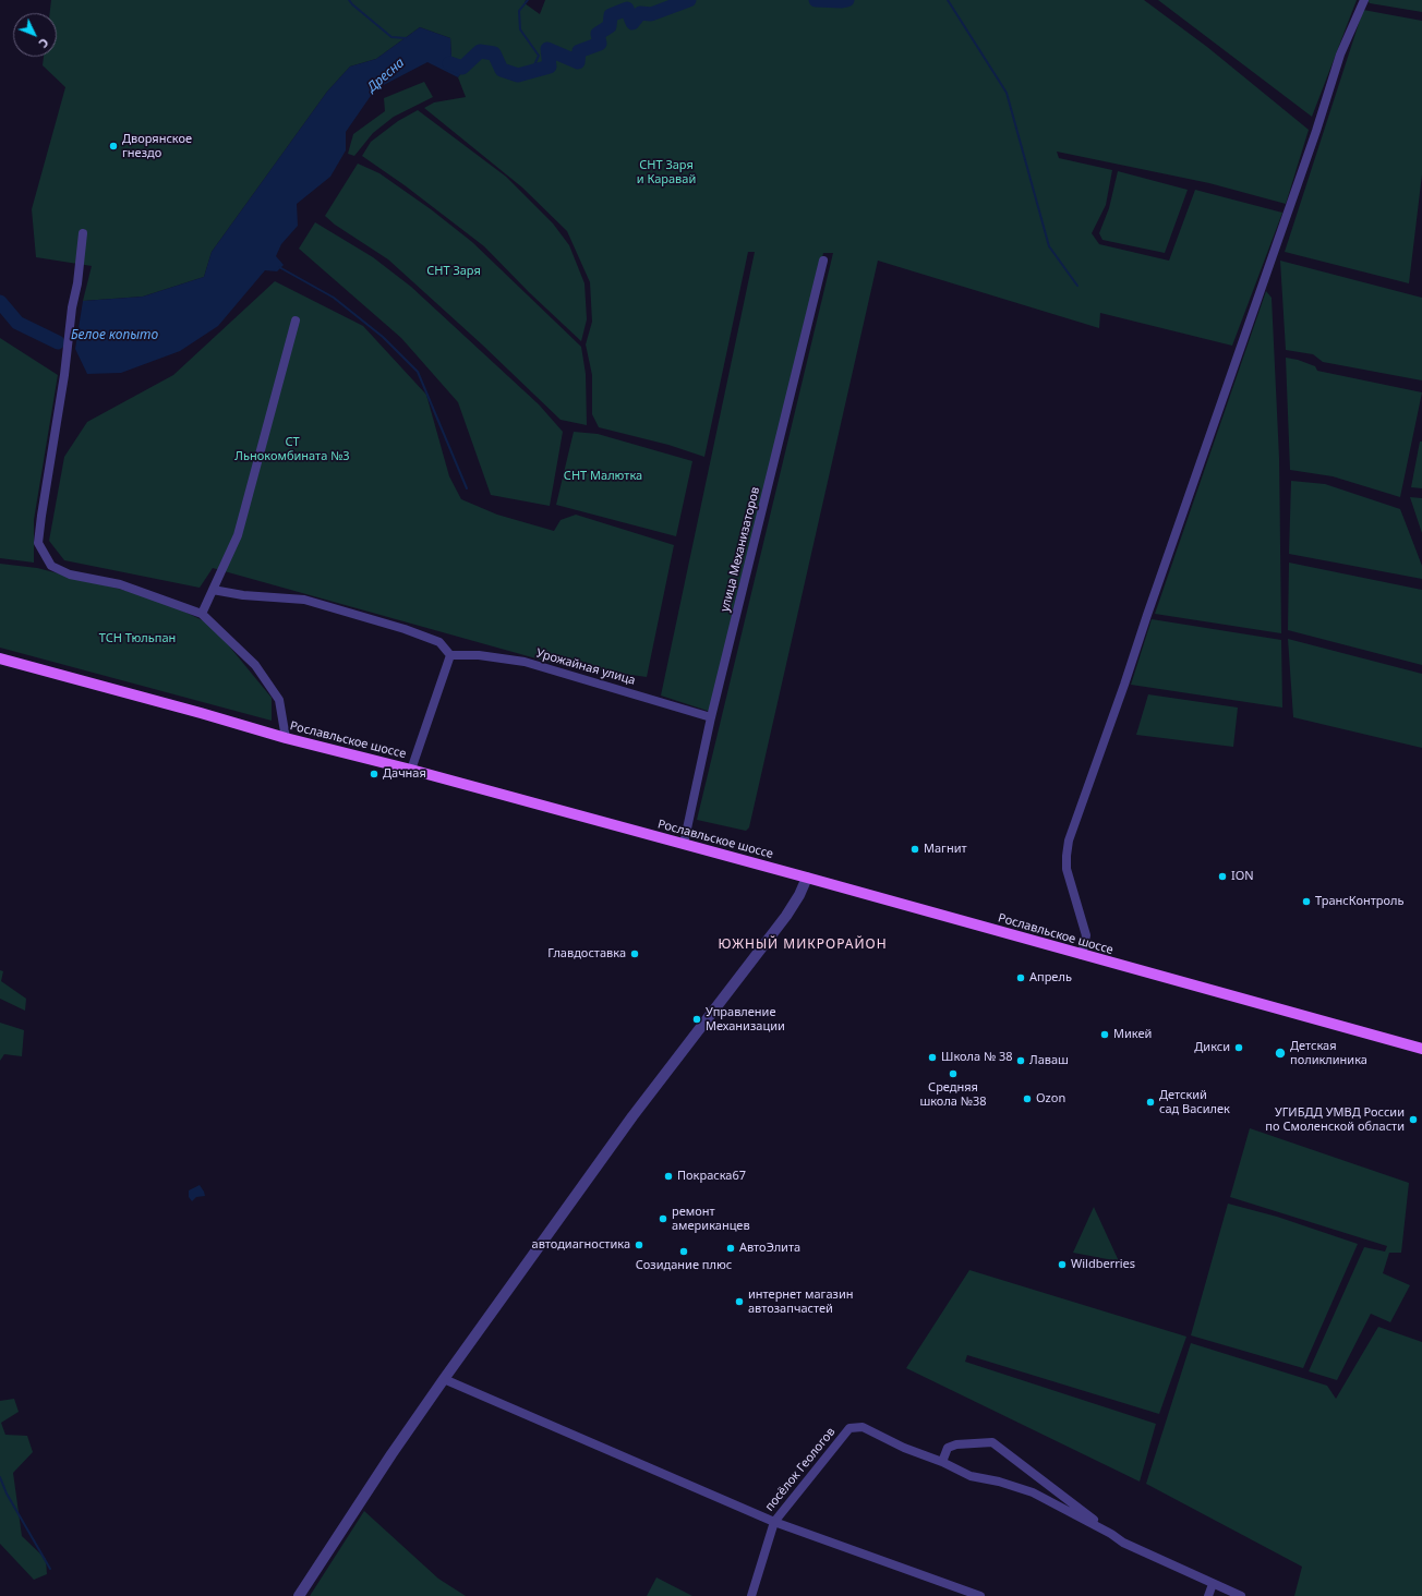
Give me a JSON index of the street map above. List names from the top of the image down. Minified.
{"streets":{"main road":["Рославльское шоссе"],"street":["улица Механизаторов","Урожайная улица","посёлок Геологов"]},"crossings":[["улица Механизаторов","Урожайная улица"],["улица Механизаторов","Рославльское шоссе"]],"districts":["ЮЖНЫЙ МИКРОРАЙОН"],"water":["Дресна","Белое копыто"],"parks":["СНТ Заря и Каравай","СНТ Заря","СТ Льнокомбината №3","СНТ Малютка","ТСН Тюльпан"],"places":["Дворянское гнездо","Дачная","Магнит","ION","ТрансКонтроль","Главдоставка","Апрель","Управление Механизации","Микей","Дикси","Детская поликлиника","Школа № 38","Лаваш","Средняя школа №38","Ozon","Детский сад Василек","УГИБДД УМВД России по Смоленской области","Покраска67","ремонт американцев","автодиагностика","АвтоЭлита","Созидание плюс","Wildberries","интернет магазин автозапчастей"],"north":"bottom right"}
